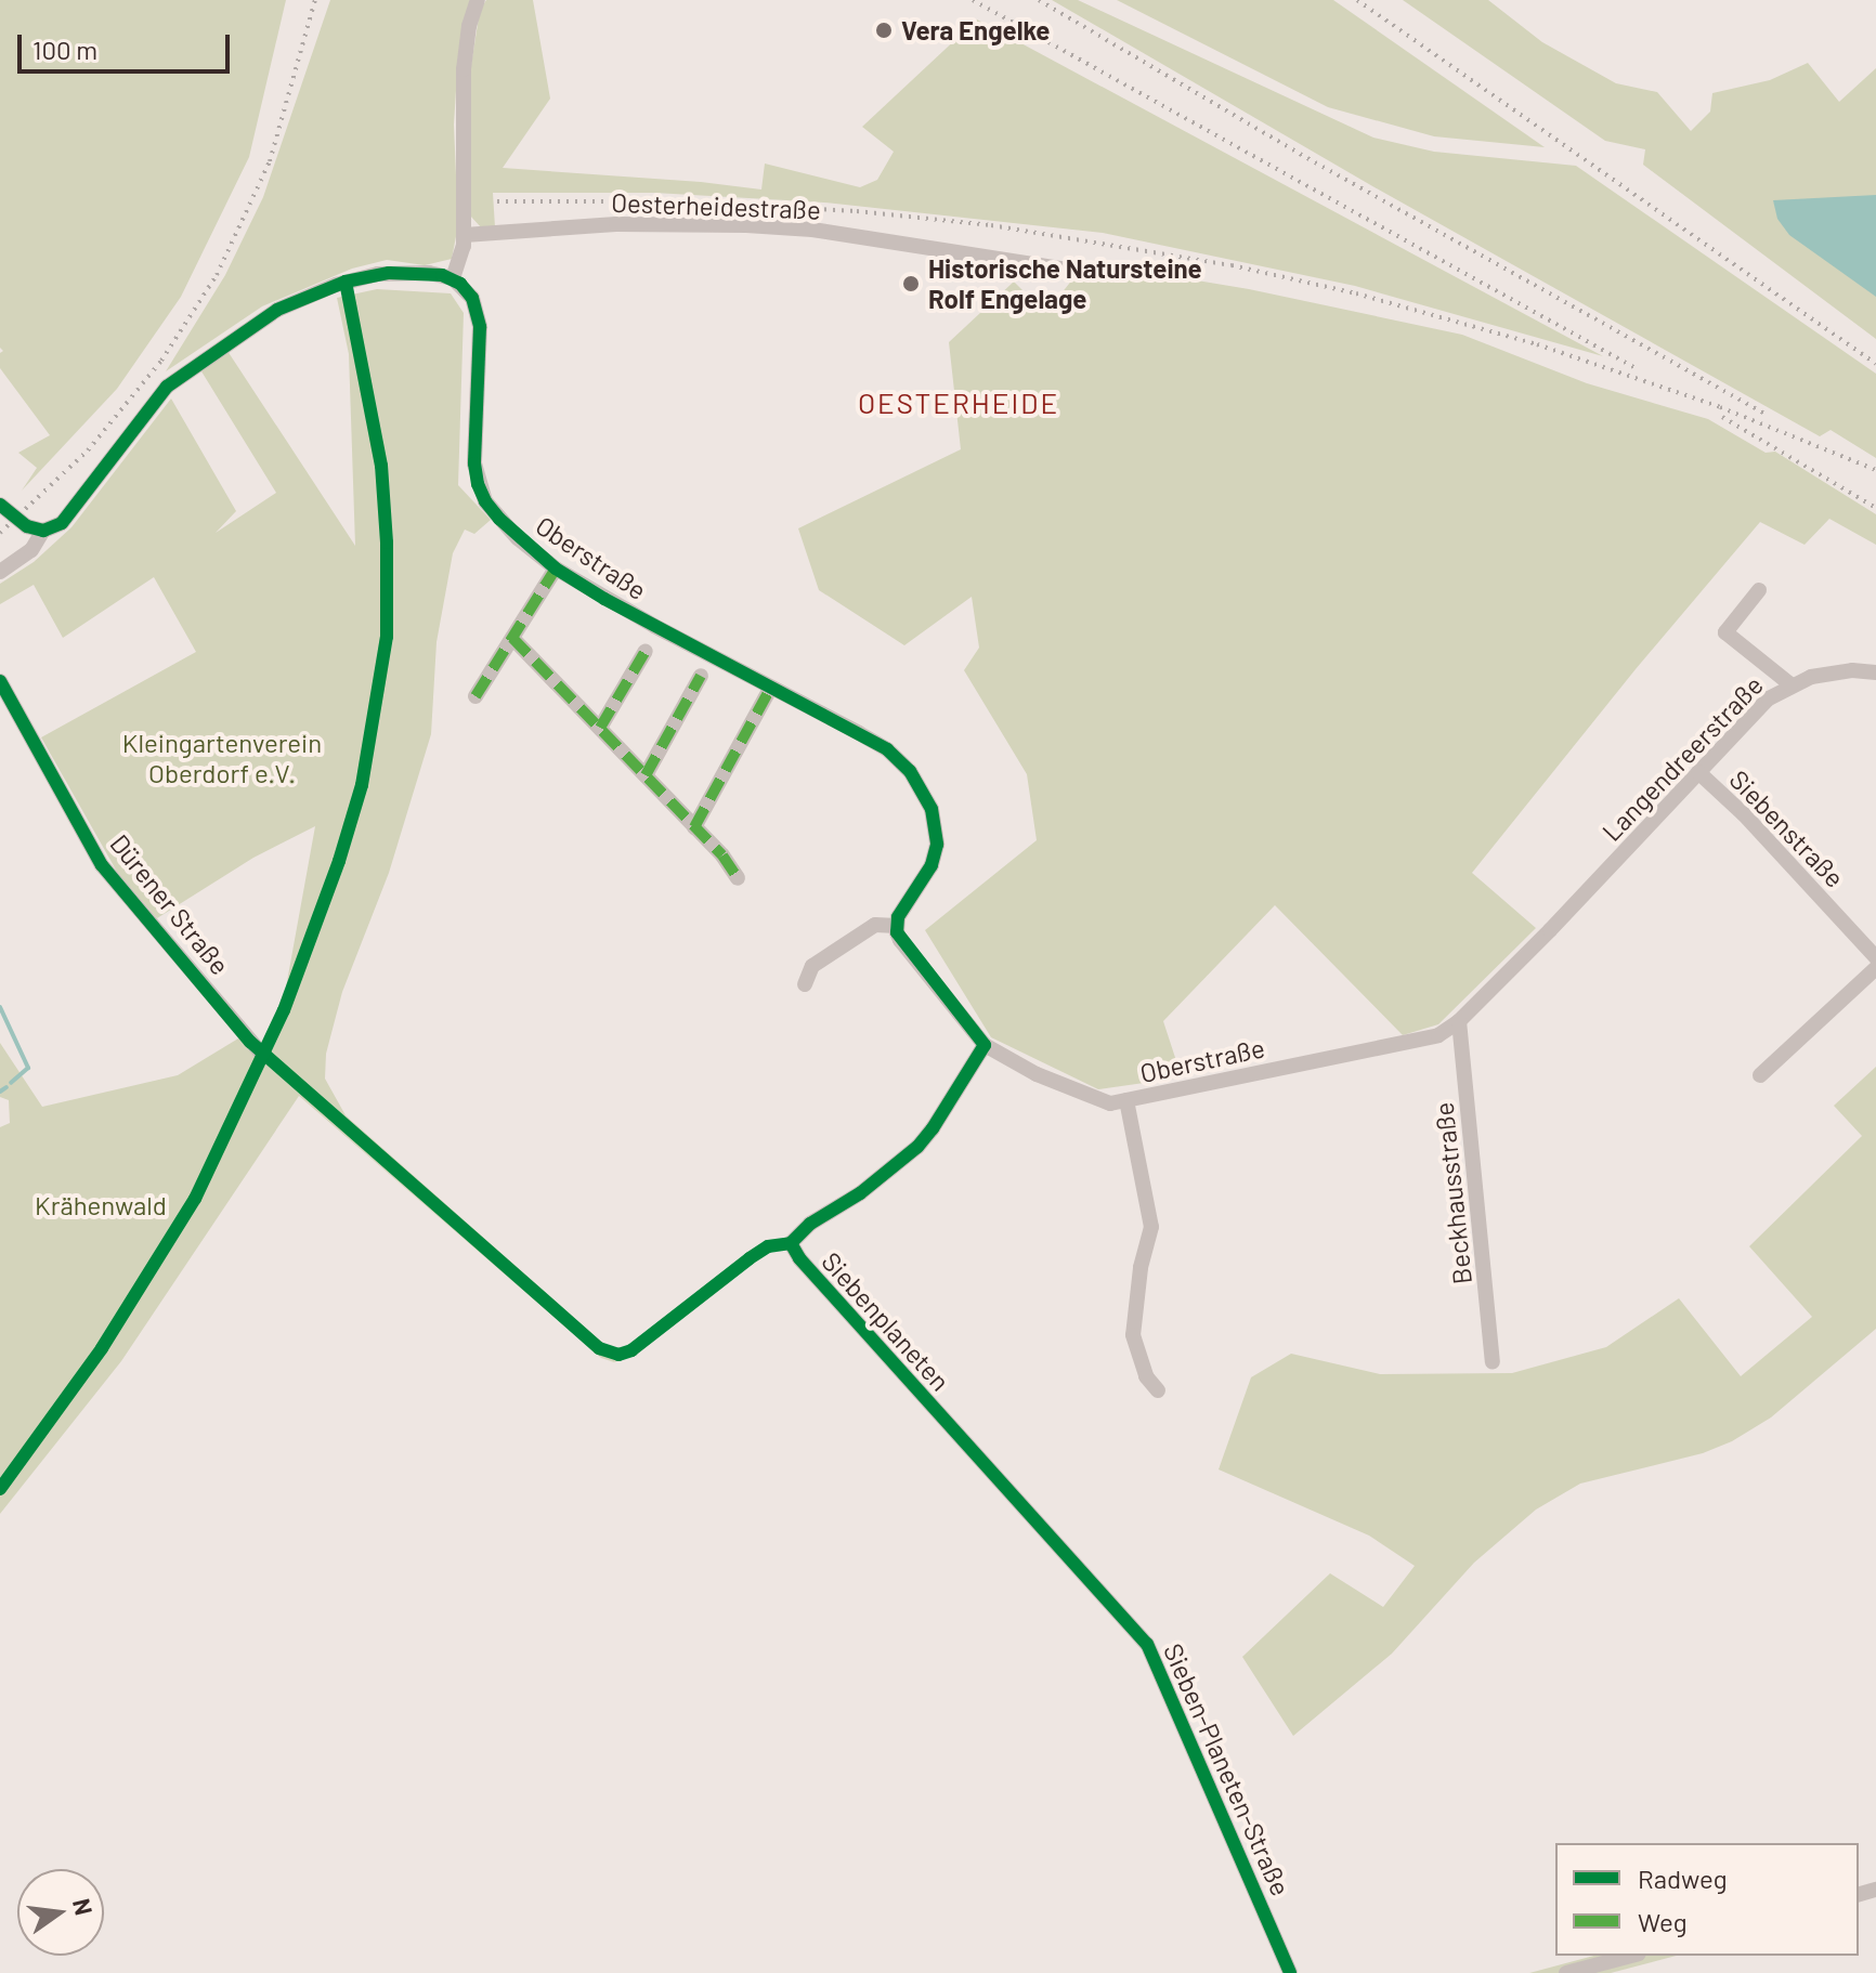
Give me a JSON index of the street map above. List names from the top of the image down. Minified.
{"streets":{"street":["Oesterheidestraße","Oberstraße","Langendreerstraße","Siebenstraße","Dürener Straße","Beckhausstraße","Siebenplaneten","Sieben-Planeten-Straße"]},"crossings":[["Oberstraße","Langendreerstraße"],["Oberstraße","Beckhausstraße"],["Oberstraße","Siebenplaneten"],["Langendreerstraße","Siebenstraße"],["Siebenplaneten","Sieben-Planeten-Straße"]],"districts":["OESTERHEIDE"],"parks":["Kleingartenverein Oberdorf e.V.","Krähenwald"],"places":["Vera Engelke","Historische Natursteine Rolf Engelage"],"legend":["Radweg","Weg"],"scale_bar":"100 m","north":"right"}
